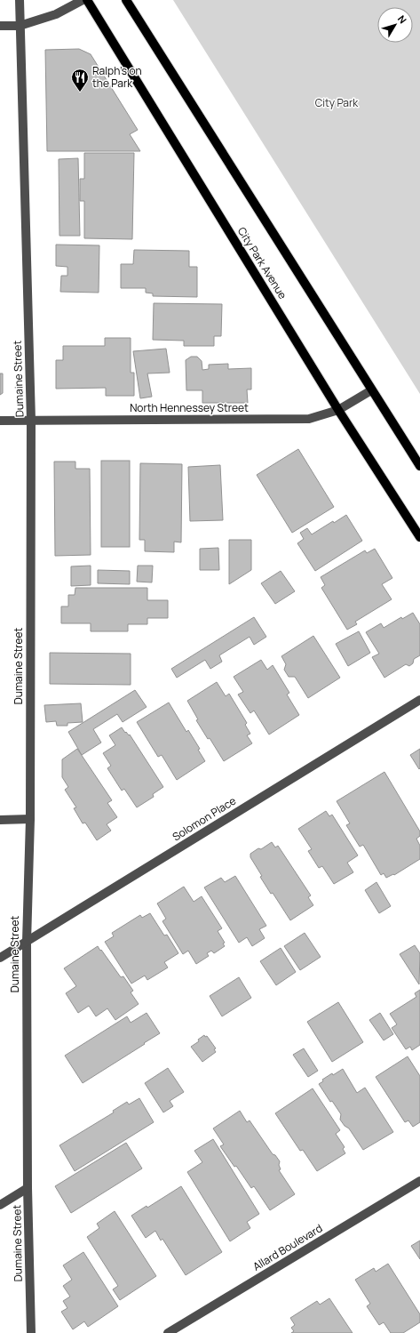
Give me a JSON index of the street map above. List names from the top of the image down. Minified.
{"streets":{"main road":["City Park Avenue"],"street":["Dumaine Street","North Hennessey Street","Solomon Place","Allard Boulevard"]},"crossings":[["City Park Avenue","North Hennessey Street"],["Dumaine Street","North Hennessey Street"],["Dumaine Street","Solomon Place"]],"parks":["City Park"],"places":{"restaurant":["Ralph's on the Park"]},"north":"top right"}
